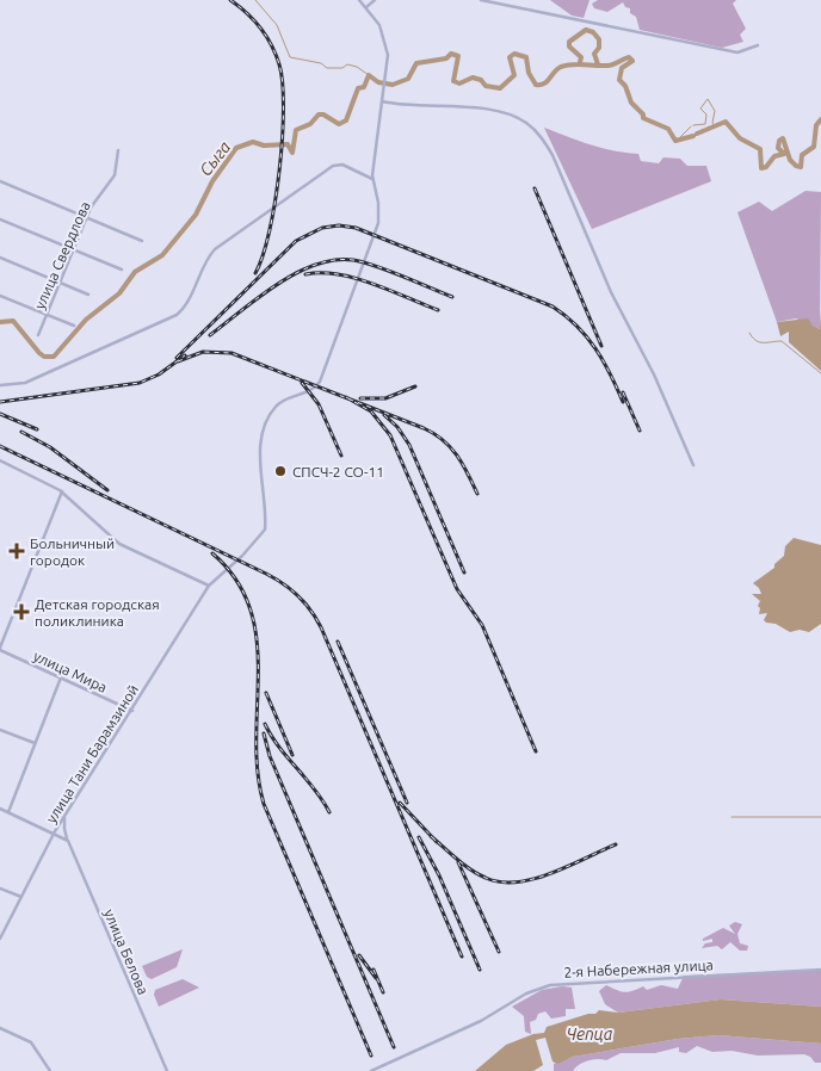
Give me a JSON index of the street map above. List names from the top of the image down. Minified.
{"streets":{"street":["улица Свердлова","улица Мира","улица Тани Барамзиной","улица Белова","2-я Набережная улица"]},"crossings":[["улица Мира","улица Тани Барамзиной"],["улица Тани Барамзиной","улица Белова"]],"water":["Сыга","Чепца"],"places":{"other":["СПСЧ-2 СО-11"],"health":["Больничный городок","Детская городская поликлиника"]}}
